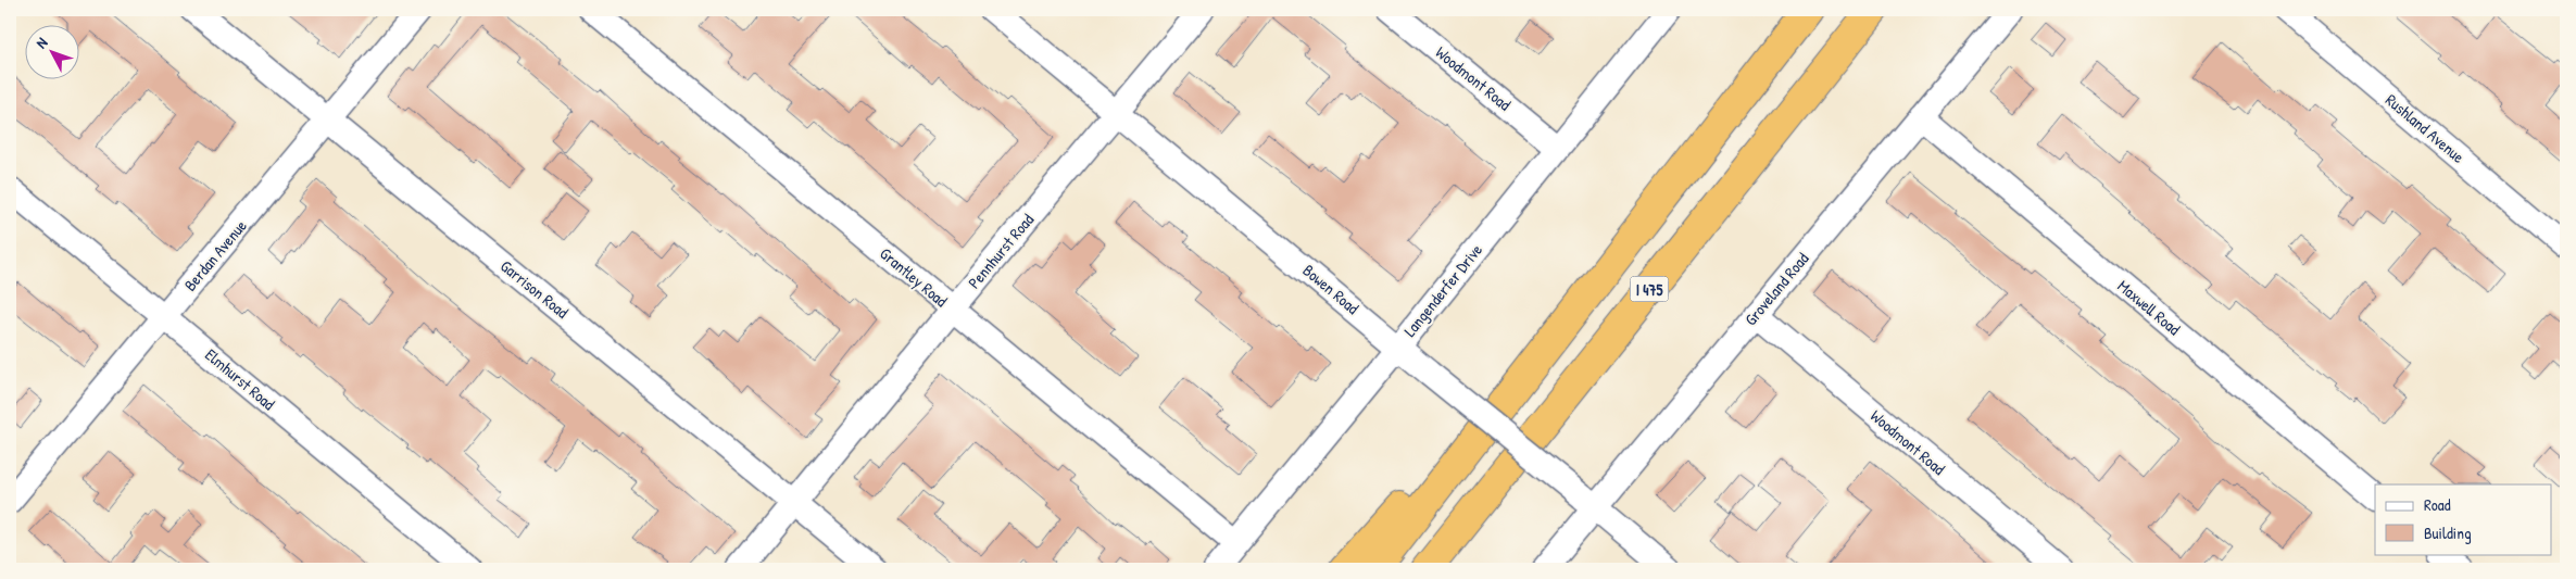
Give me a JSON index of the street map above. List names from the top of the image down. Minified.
{"streets":{"highway":["I 475"],"street":["Woodmont Road","Rushland Avenue","Pennhurst Road","Berdan Avenue","Grantley Road","Garrison Road","Bowen Road","Groveland Road","Langenderfer Drive","Maxwell Road","Elmhurst Road"]},"crossings":[["Woodmont Road","Groveland Road"],["Woodmont Road","Langenderfer Drive"],["Pennhurst Road","Grantley Road"],["Pennhurst Road","Garrison Road"],["Pennhurst Road","Bowen Road"],["Berdan Avenue","Garrison Road"],["Berdan Avenue","Elmhurst Road"],["Grantley Road","Langenderfer Drive"],["Bowen Road","Groveland Road"],["Bowen Road","Langenderfer Drive"],["Groveland Road","Maxwell Road"]],"legend":["Road","Building"],"north":"top left"}
